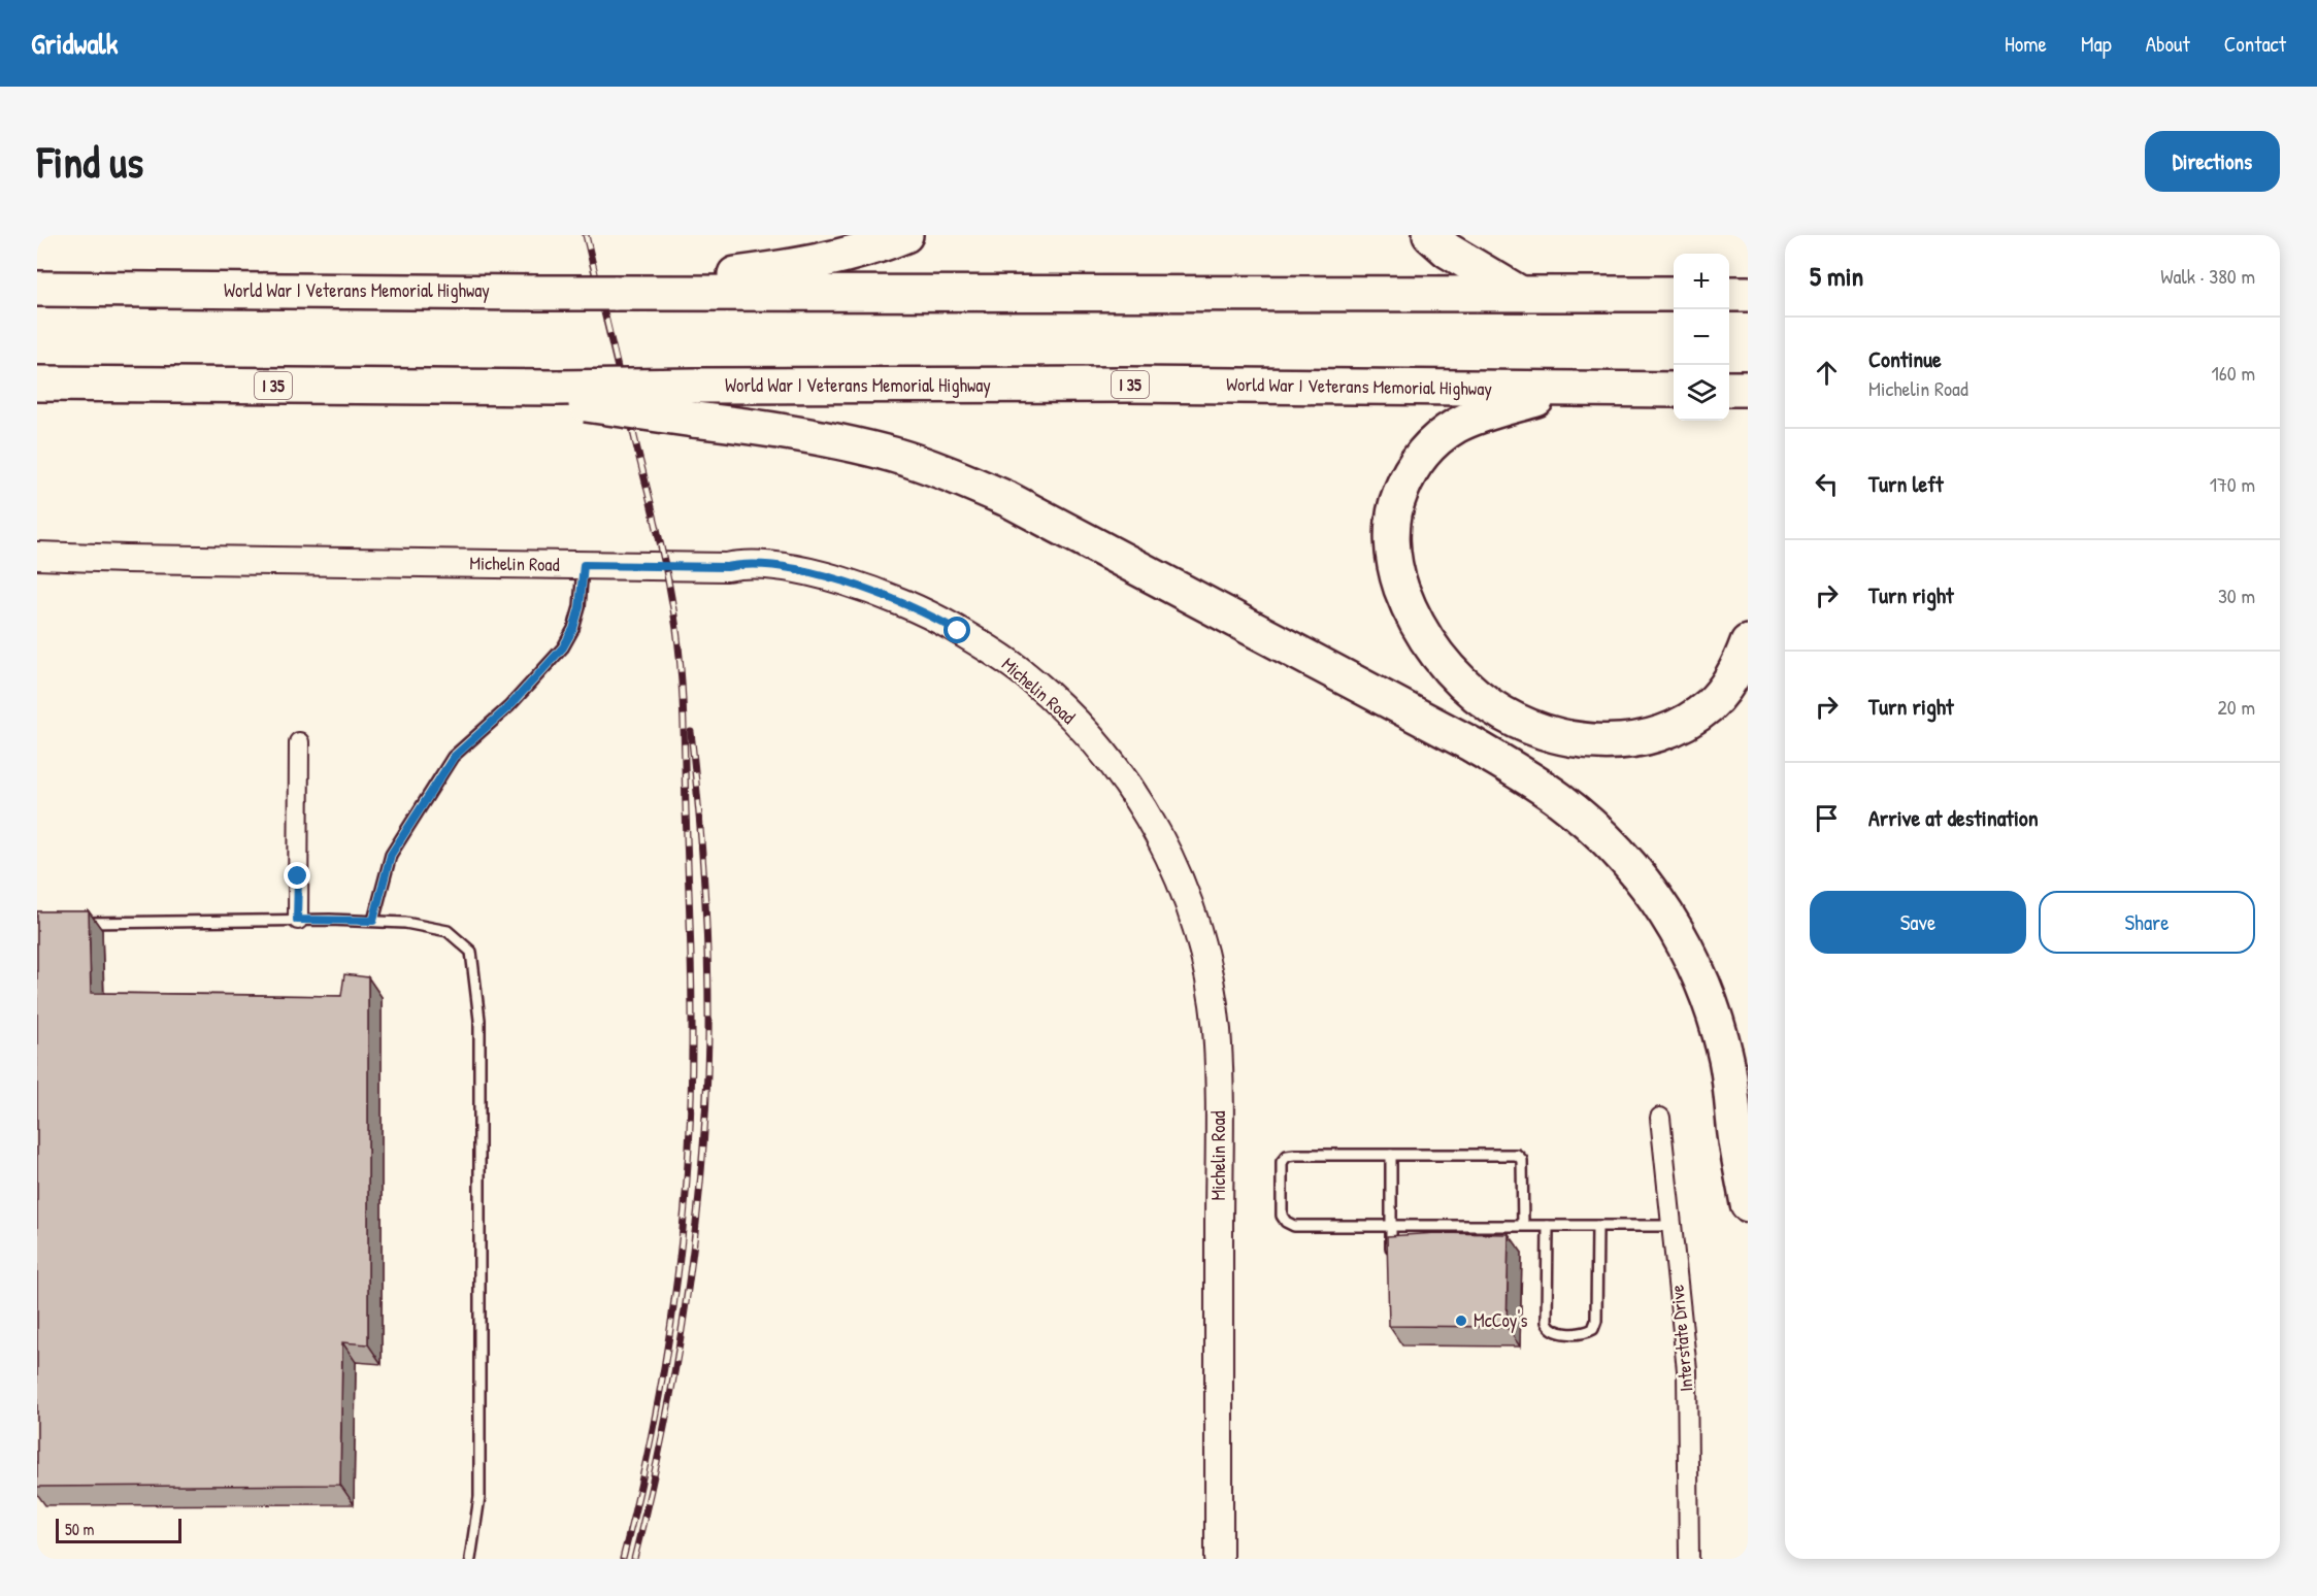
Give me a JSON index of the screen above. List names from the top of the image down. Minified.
{"streets":{"highway":["World War I Veterans Memorial Highway","I 35"],"street":["Michelin Road","Interstate Drive"]},"places":["McCoy's"],"scale_bar":"50 m","page":{"header":"Gridwalk","nav":["Home","Map","About","Contact"],"buttons":["Directions",["Save","Share"]],"title":"Find us","heading":["5 min","Walk · 380 m"],"map_buttons":["+","−"],"list":[["Continue","Michelin Road","160 m"],["Turn left","170 m"],["Turn right","30 m"],["Turn right","20 m"],"Arrive at destination"],"scale":"50 m"}}
